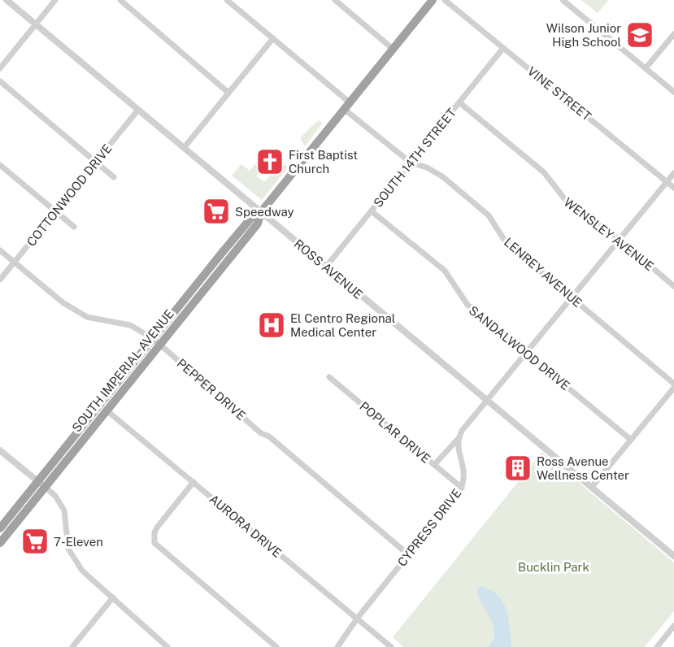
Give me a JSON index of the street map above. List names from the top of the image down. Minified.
{"streets":{"highway":["SOUTH IMPERIAL AVENUE"],"street":["VINE STREET","SOUTH 14TH STREET","COTTONWOOD DRIVE","WENSLEY AVENUE","ROSS AVENUE","LENREY AVENUE","SANDALWOOD DRIVE","PEPPER DRIVE","POPLAR DRIVE","AURORA DRIVE","CYPRESS DRIVE"]},"crossings":[["VINE STREET","SOUTH 14TH STREET"],["SOUTH 14TH STREET","WENSLEY AVENUE"],["SOUTH 14TH STREET","ROSS AVENUE"],["SOUTH 14TH STREET","LENREY AVENUE"],["SOUTH 14TH STREET","SANDALWOOD DRIVE"],["COTTONWOOD DRIVE","ROSS AVENUE"],["COTTONWOOD DRIVE","PEPPER DRIVE"],["ROSS AVENUE","SOUTH IMPERIAL AVENUE"],["LENREY AVENUE","SOUTH IMPERIAL AVENUE"],["SOUTH IMPERIAL AVENUE","PEPPER DRIVE"],["SOUTH IMPERIAL AVENUE","AURORA DRIVE"],["PEPPER DRIVE","CYPRESS DRIVE"],["POPLAR DRIVE","CYPRESS DRIVE"],["AURORA DRIVE","CYPRESS DRIVE"]],"parks":["Bucklin Park"],"places":{"school or university":["Wilson Junior High School"],"church":["First Baptist Church"],"supermarket":["Speedway","7-Eleven"],"hospital":["El Centro Regional Medical Center"],"building":["Ross Avenue Wellness Center"]}}
